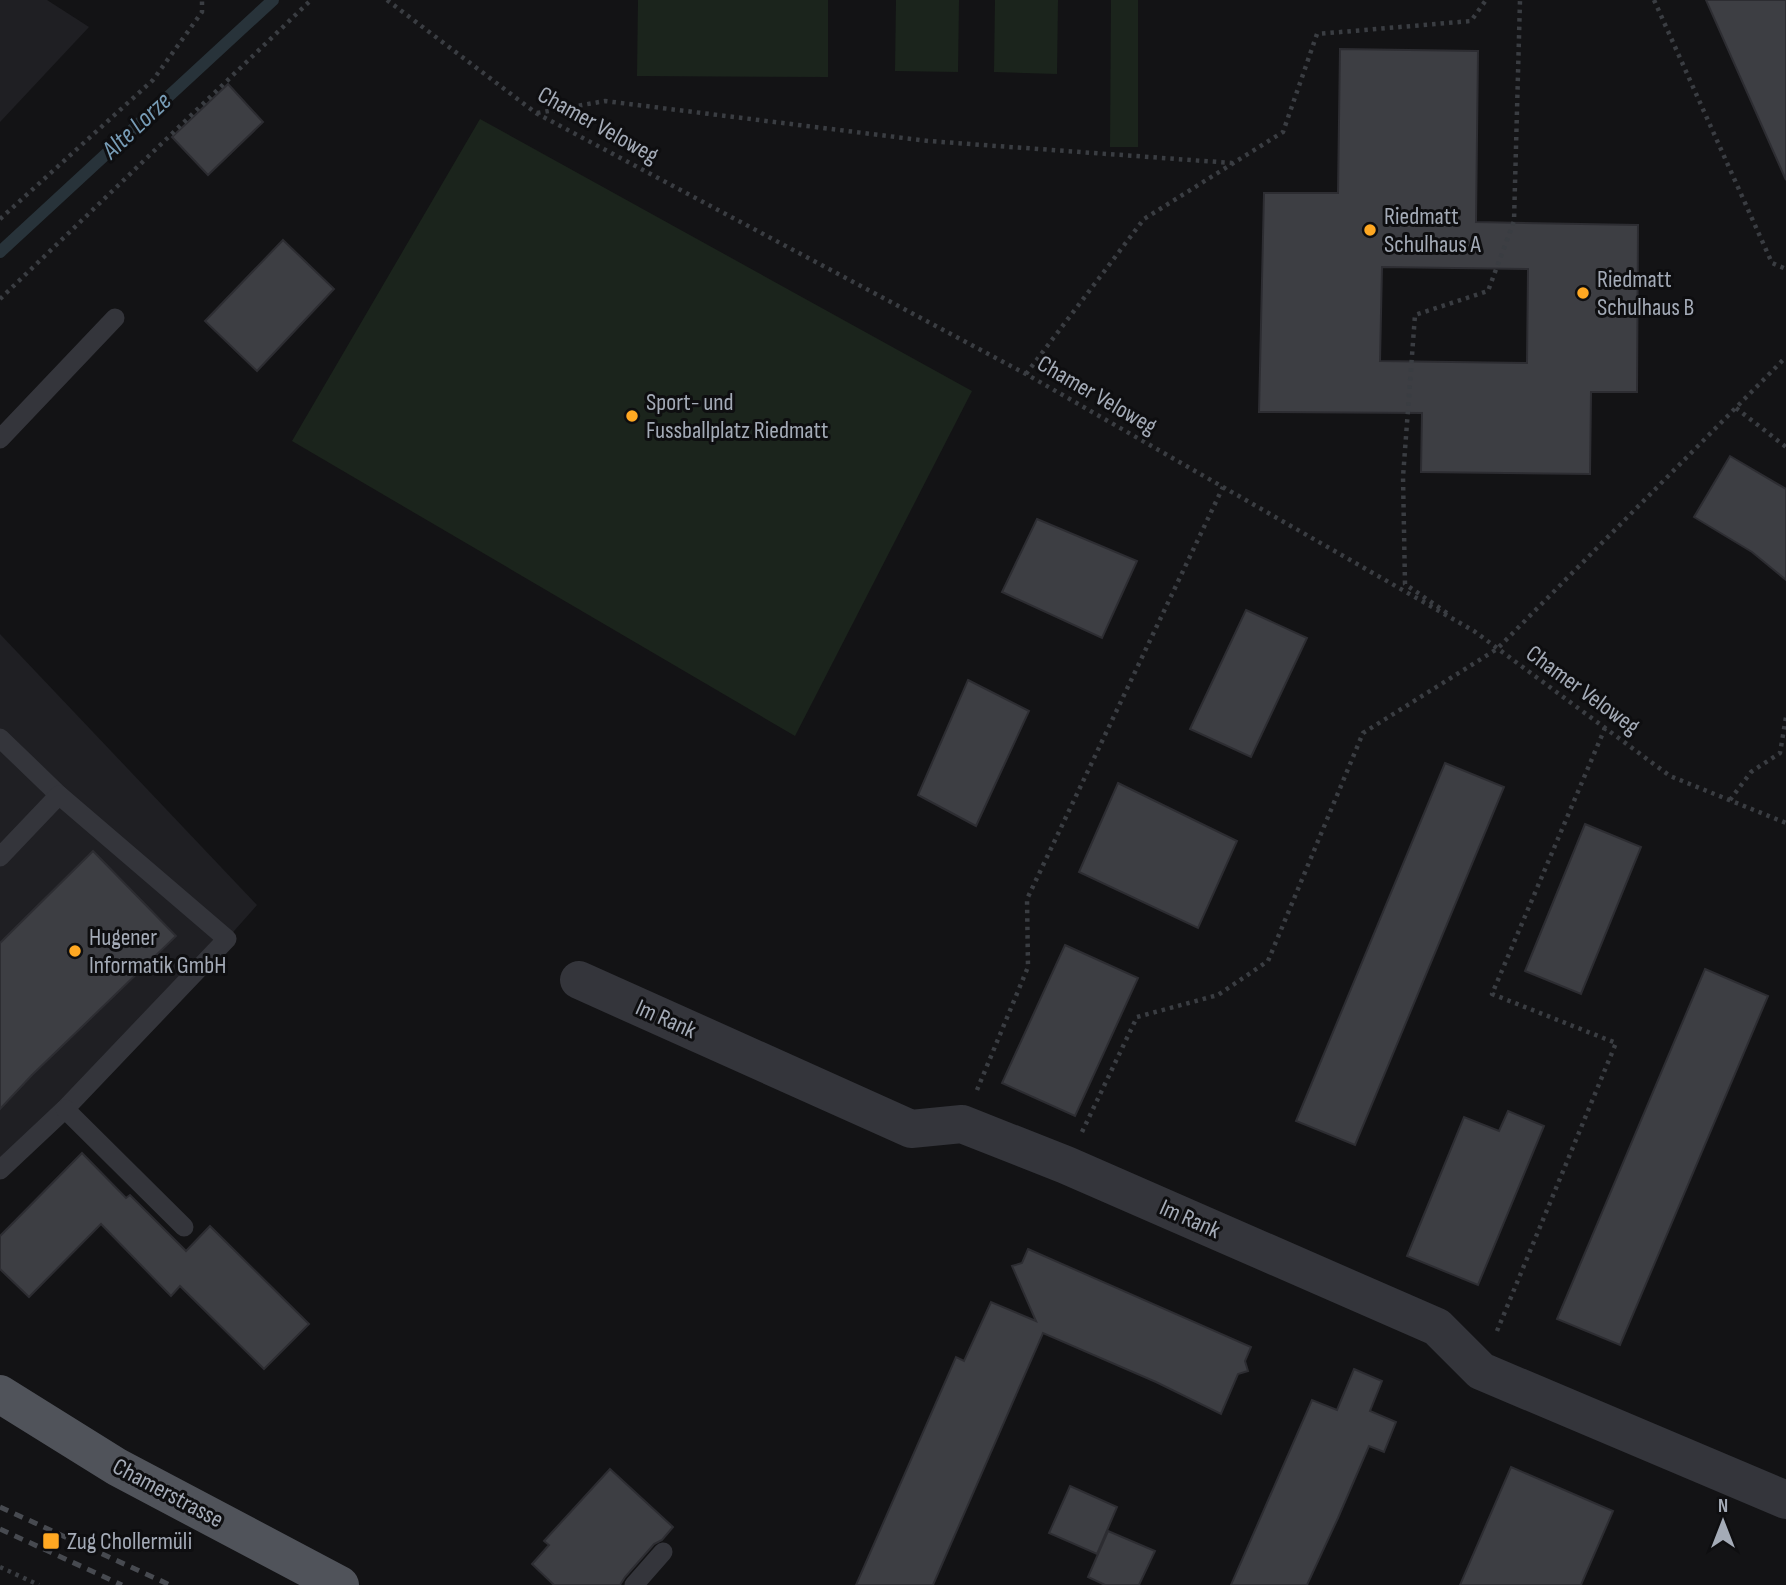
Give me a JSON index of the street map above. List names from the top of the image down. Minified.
{"streets":{"main road":["Chamerstrasse"],"street":["Im Rank"],"path":["Chamer Veloweg"]},"water":["Alte Lorze"],"places":{"other":["Riedmatt Schulhaus A","Riedmatt Schulhaus B","Sport- und Fussballplatz Riedmatt","Hugener Informatik GmbH"],"transit":["Zug Chollermüli"]},"north":"top"}
